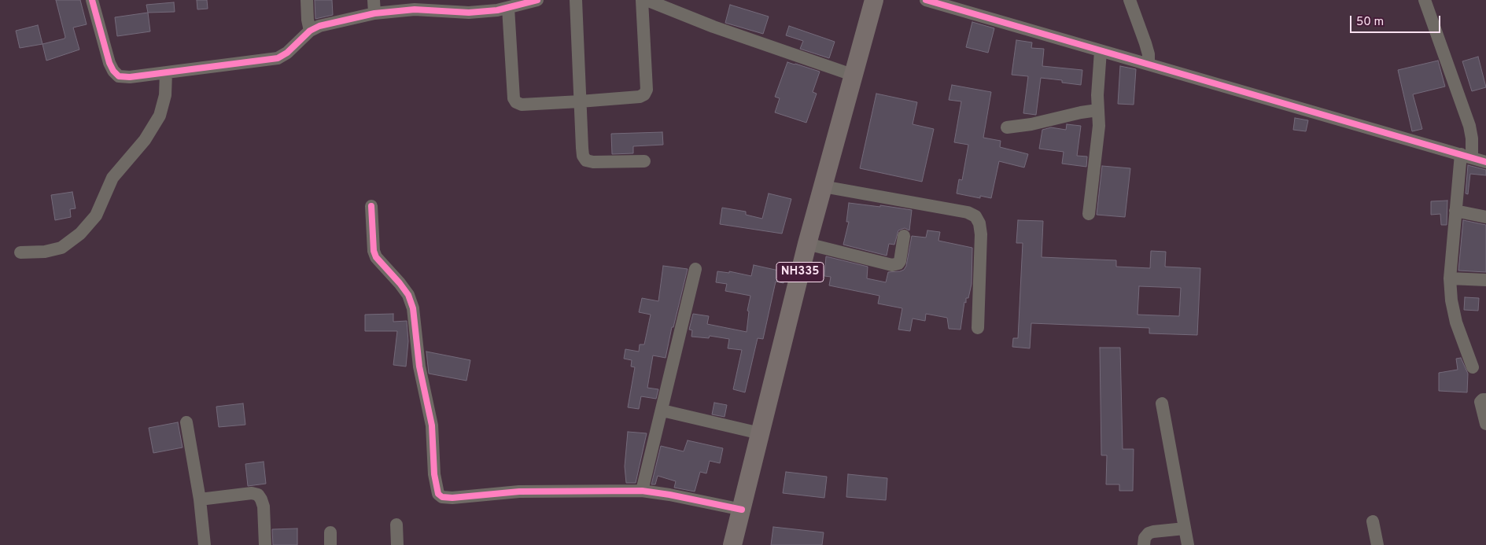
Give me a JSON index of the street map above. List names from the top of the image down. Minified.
{"streets":{"highway":["NH335"]},"scale_bar":"50 m"}
